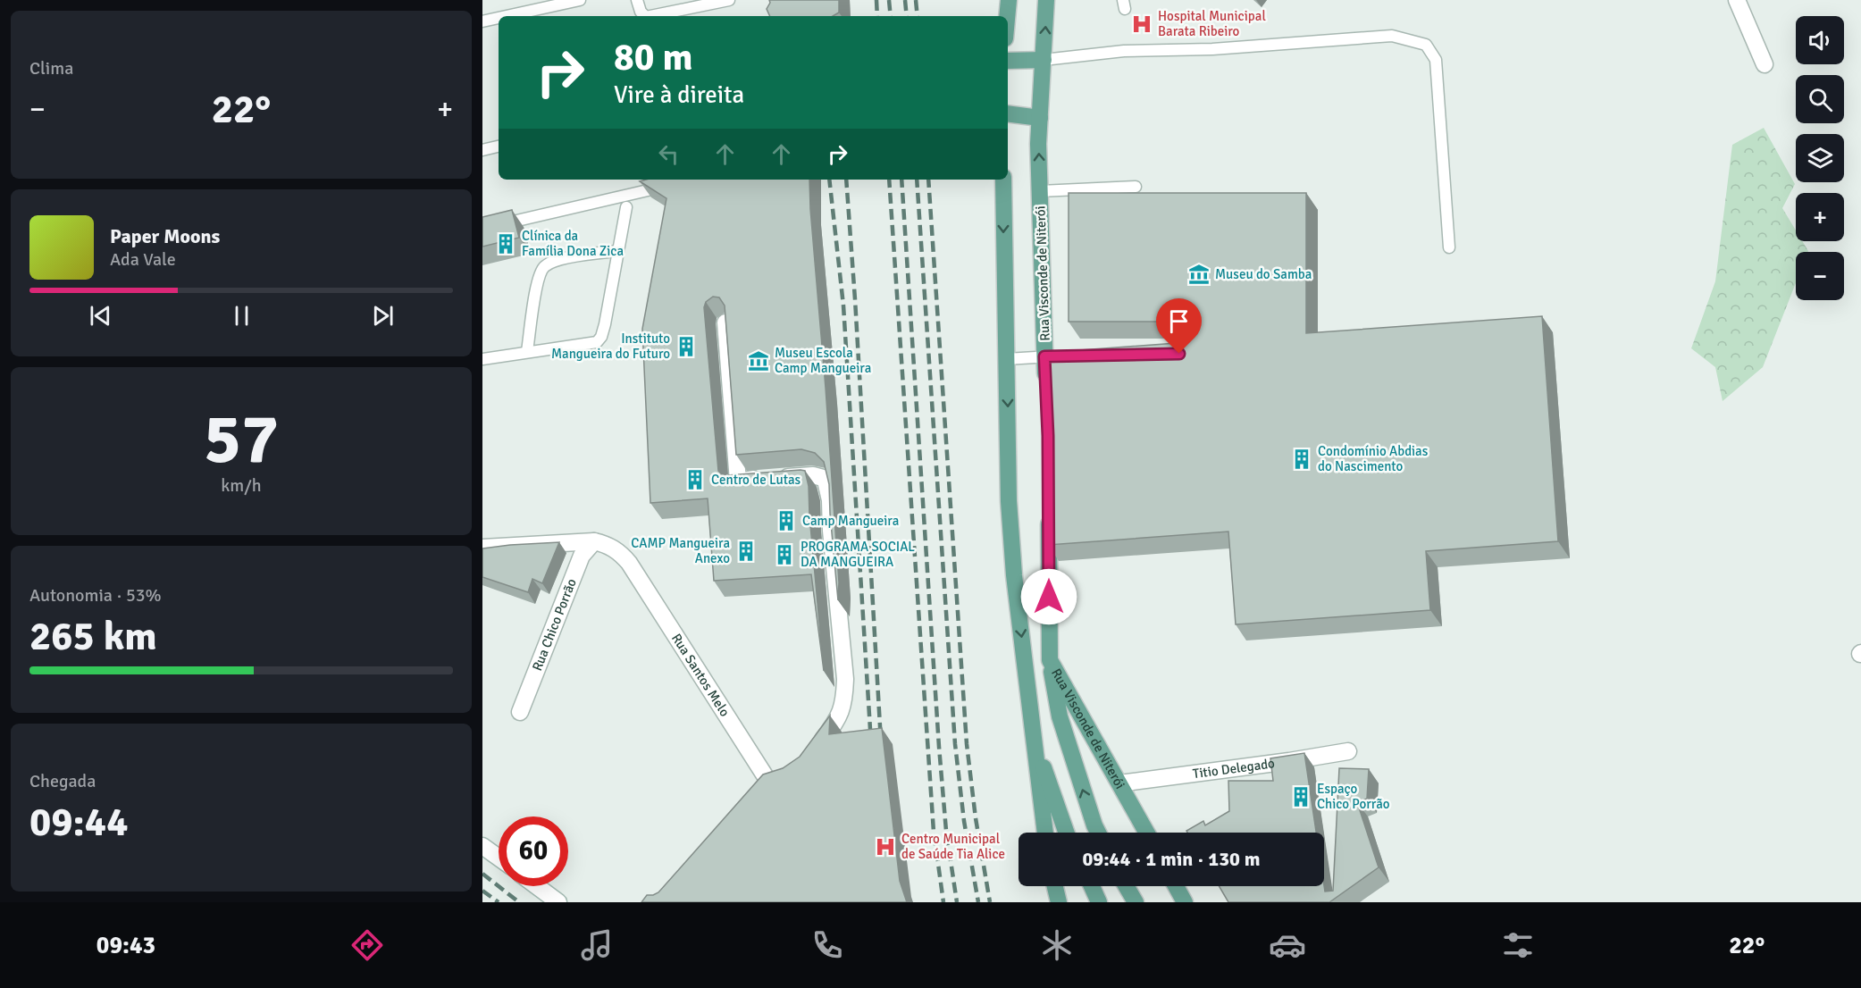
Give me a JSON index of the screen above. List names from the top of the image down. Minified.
{"streets":{"main road":["Rua Visconde de Niterói"],"street":["Rua Chico Porrão","Rua Santos Melo","Titio Delegado"]},"crossings":[["Rua Visconde de Niterói","Titio Delegado"],["Rua Chico Porrão","Rua Santos Melo"]],"places":{"hospital":["Hospital Municipal Barata Ribeiro","Centro Municipal de Saúde Tia Alice"],"building":["Clínica da Família Dona Zica","Instituto Mangueira do Futuro","Condomínio Abdias do Nascimento","Centro de Lutas","Camp Mangueira","CAMP Mangueira Anexo","PROGRAMA SOCIAL DA MANGUEIRA","Espaço Chico Porrão"],"museum":["Museu do Samba","Museu Escola Camp Mangueira"]},"page":{"tile":["Clima",["57","km/h"],["Autonomia · 53%","265 km"],["Chegada","09:44"]],"map_buttons":["+","−"],"turn":["80 m","Vire à direita"],"heat":["−","22°","+"],"song":["Paper Moons","Ada Vale"],"limit":"60","trip":"09:44 · 1 min · 130 m","tabs":["09:43","22°"]}}
